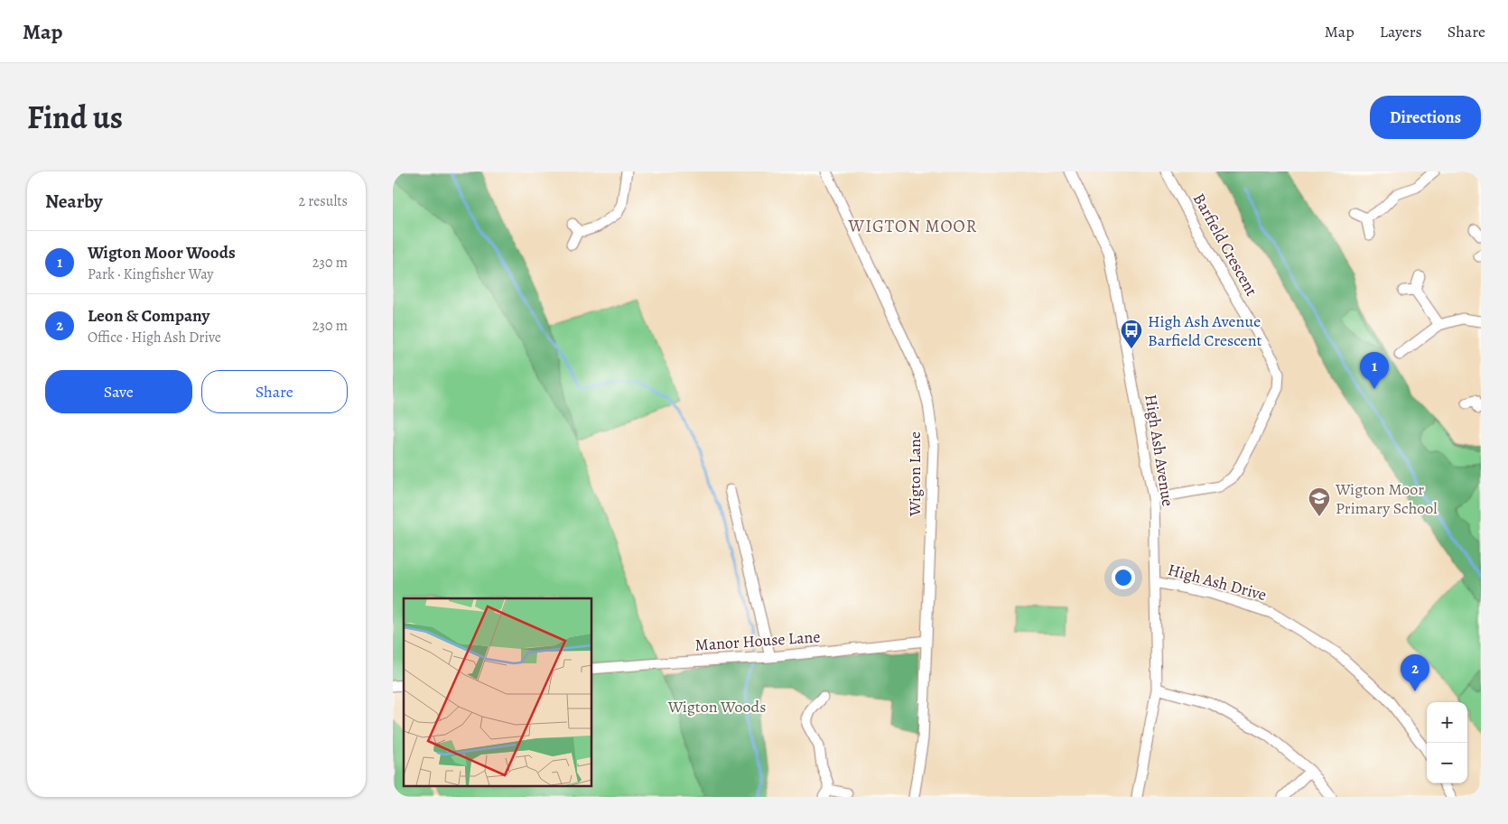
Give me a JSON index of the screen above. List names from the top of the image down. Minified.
{"streets":{"street":["Barfield Crescent","High Ash Avenue","Wigton Lane","High Ash Drive","Manor House Lane"]},"crossings":[["Barfield Crescent","High Ash Avenue"],["High Ash Avenue","High Ash Drive"],["Wigton Lane","Manor House Lane"]],"districts":["WIGTON MOOR"],"parks":["Wigton Woods"],"places":{"bus stop":["High Ash Avenue Barfield Crescent"],"school or university":["Wigton Moor Primary School"]},"page":{"header":"Map","nav":["Map","Layers","Share"],"title":"Find us","buttons":["Directions",["Save","Share"]],"heading":["Nearby","2 results"],"list":[{"mark":"1","name":"Wigton Moor Woods","note":"Park · Kingfisher Way","value":"230 m"},{"mark":"2","name":"Leon & Company","note":"Office · High Ash Drive","value":"230 m"}],"pins":["1","2"],"map_buttons":["+","−"]}}
